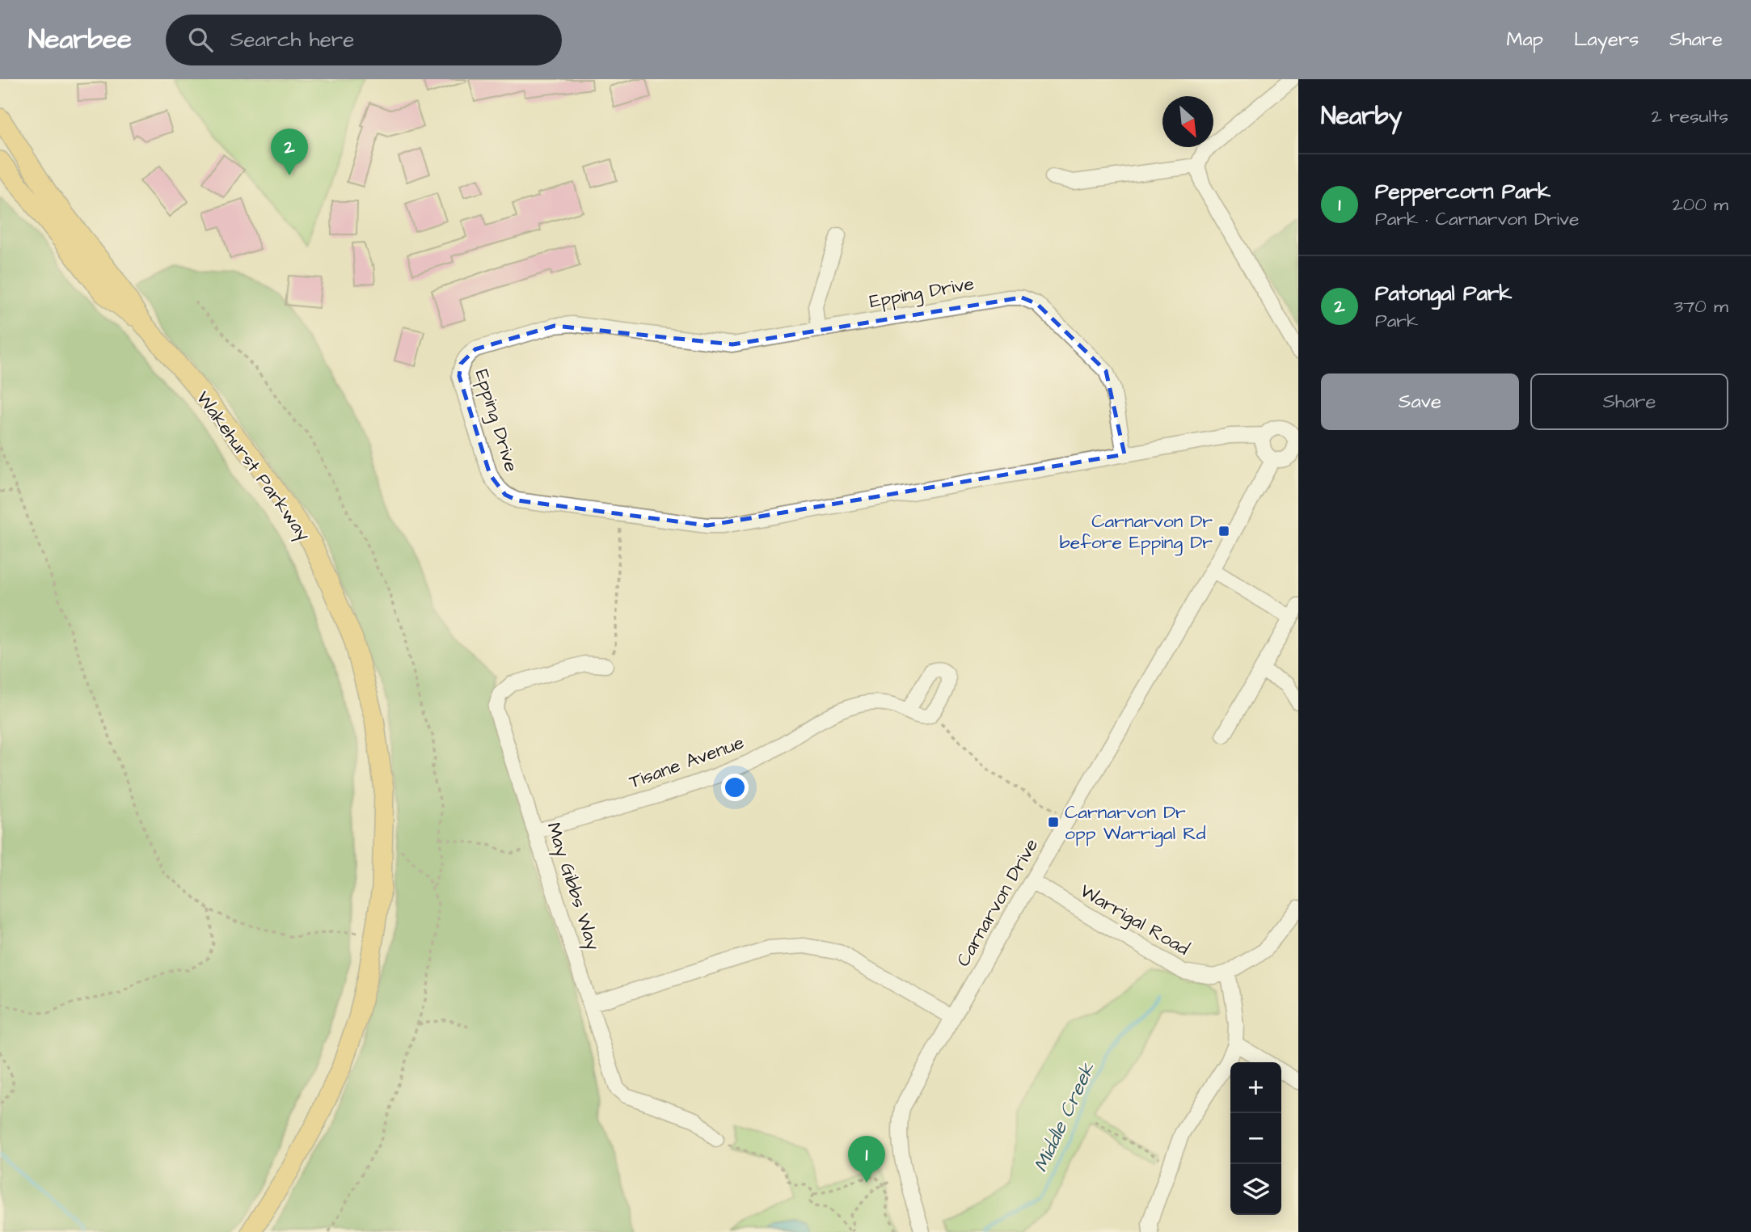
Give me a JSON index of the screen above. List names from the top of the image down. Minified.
{"streets":{"main road":["Wakehurst Parkway"],"street":["Epping Drive","Tisane Avenue","May Gibbs Way","Carnarvon Drive","Warrigal Road"]},"crossings":[["Epping Drive","Carnarvon Drive"],["Tisane Avenue","May Gibbs Way"],["Carnarvon Drive","Warrigal Road"]],"water":["Middle Creek"],"places":{"transit":["Carnarvon Dr before Epping Dr","Carnarvon Dr opp Warrigal Rd"]},"north":"bottom right","page":{"header":"Nearbee","search":"Search here","nav":["Map","Layers","Share"],"heading":["Nearby","2 results"],"pins":["2","1"],"list":[{"mark":"1","name":"Peppercorn Park","note":"Park · Carnarvon Drive","value":"200 m"},{"mark":"2","name":"Patongal Park","note":"Park","value":"370 m"}],"buttons":["Save","Share"],"map_buttons":["+","−"]}}
